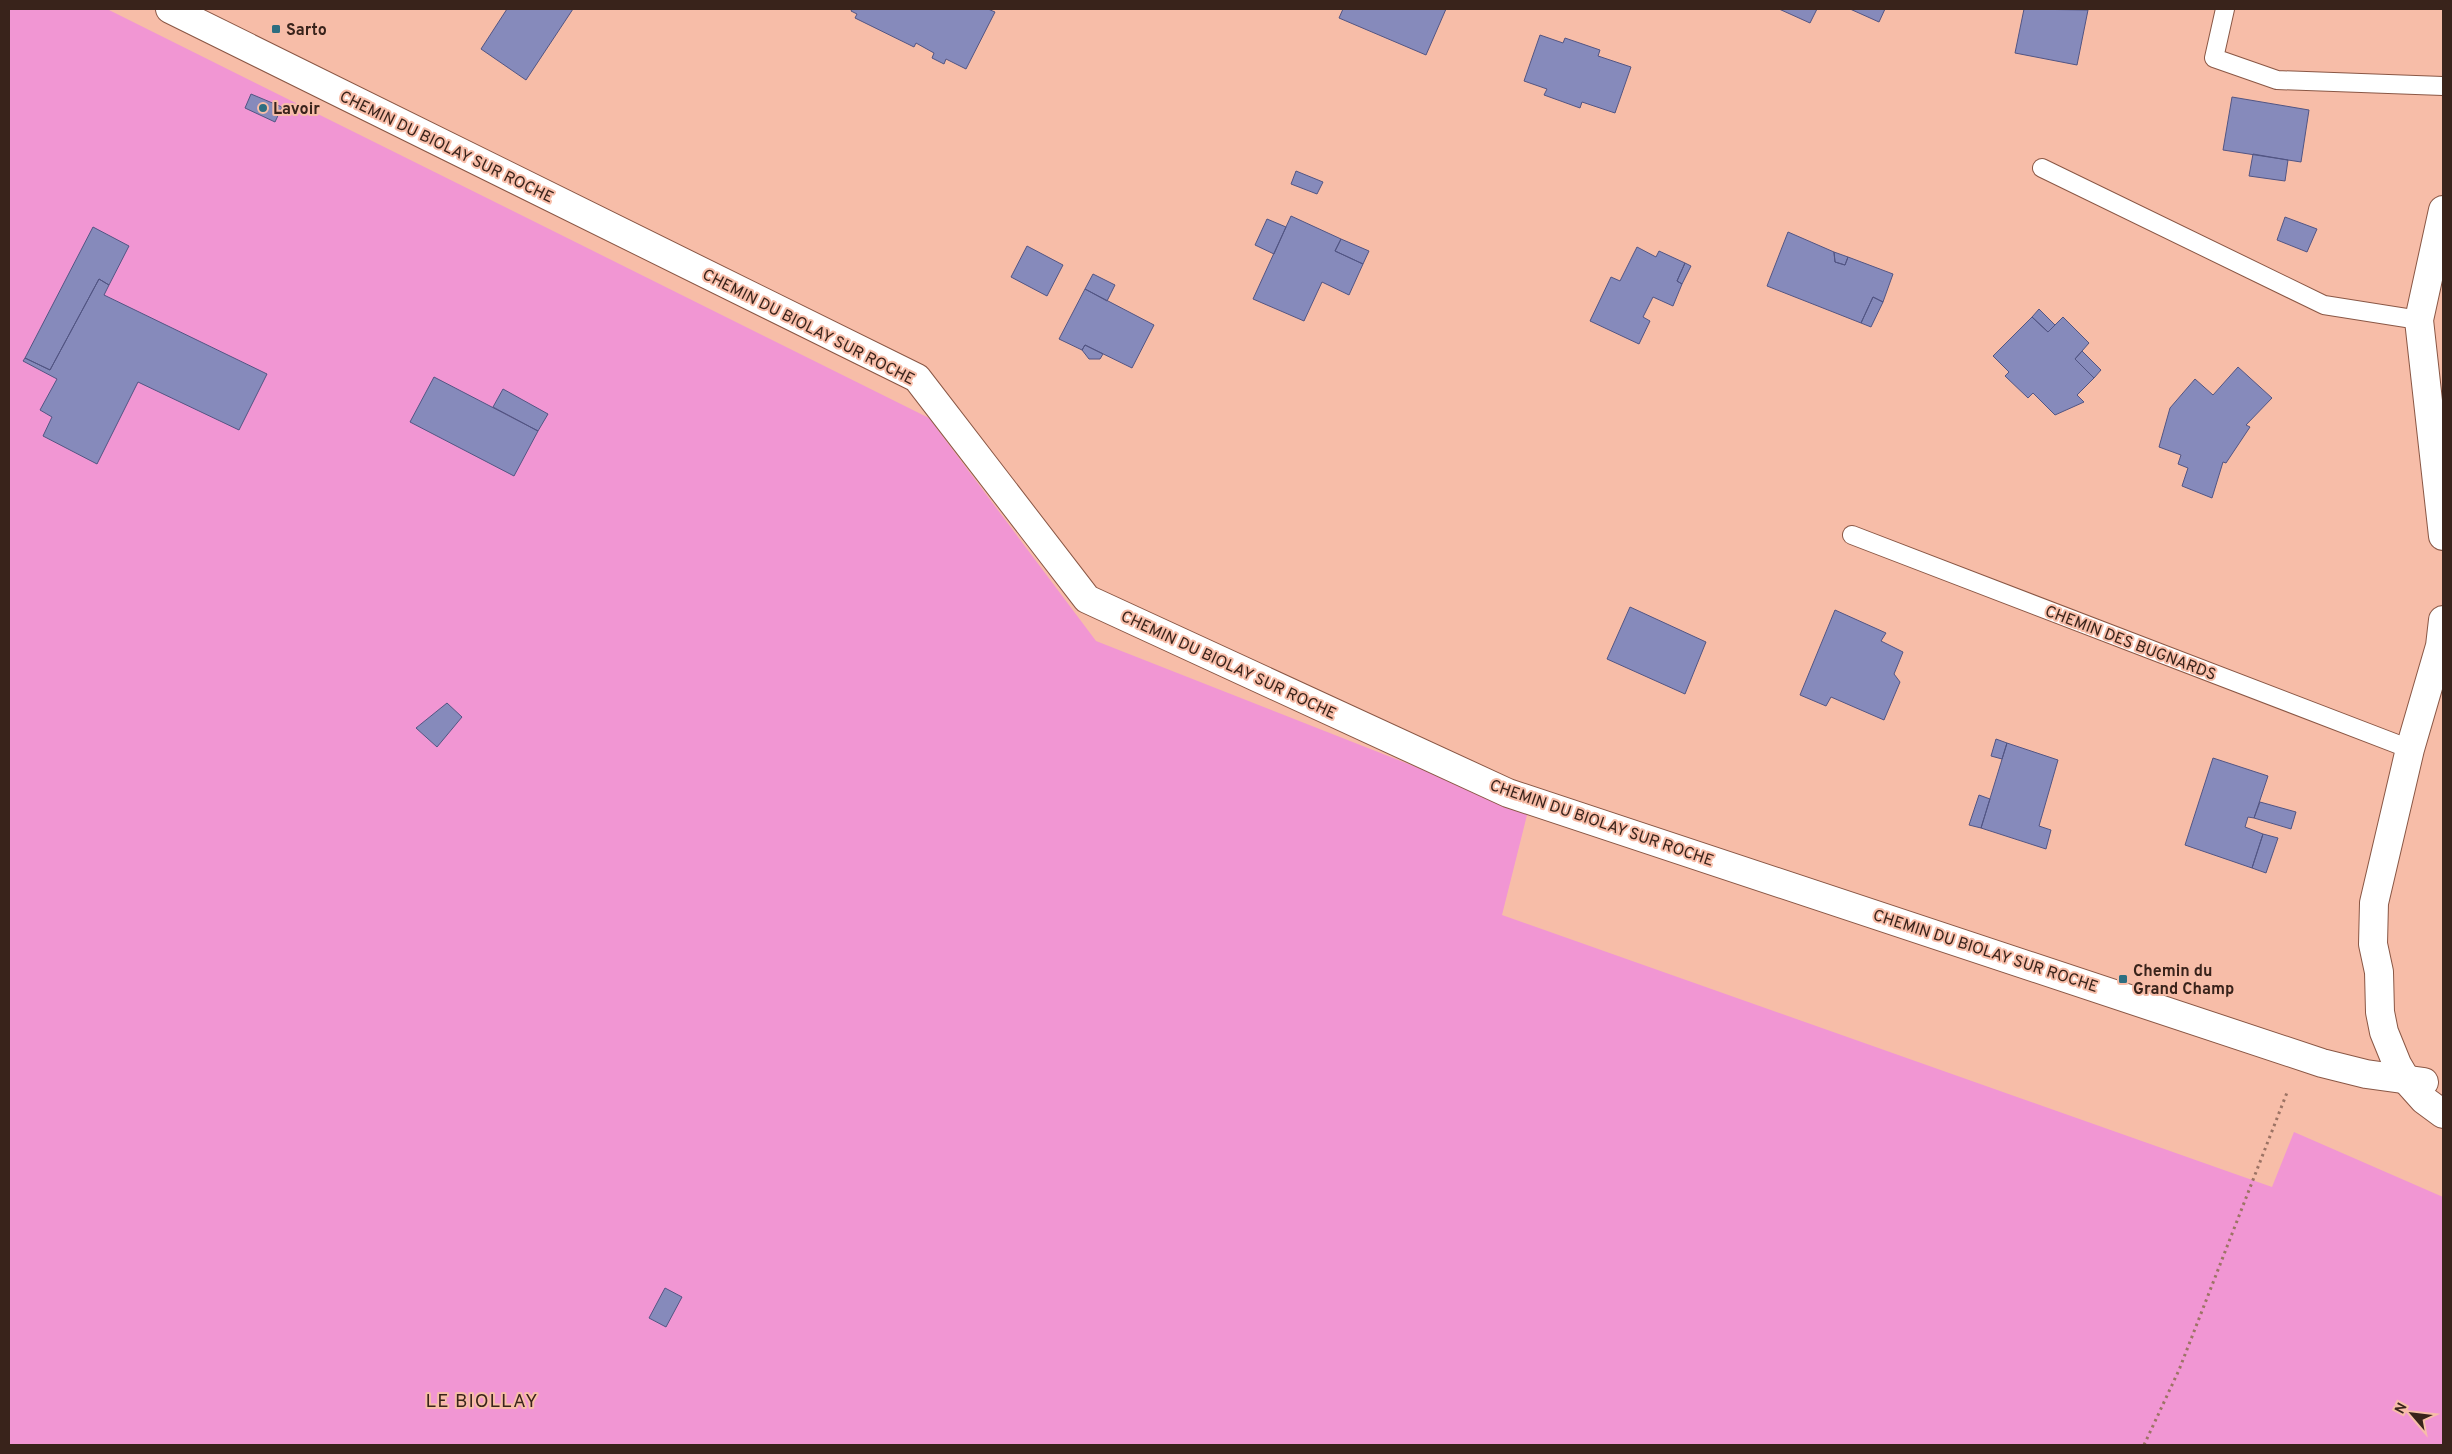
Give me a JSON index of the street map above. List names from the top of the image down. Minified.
{"streets":{"street":["CHEMIN DU BIOLAY SUR ROCHE"],"lane":["CHEMIN DES BUGNARDS"]},"districts":["LE BIOLLAY"],"places":{"transit":["Sarto","Chemin du Grand Champ"],"other":["Lavoir"]},"north":"top left"}
